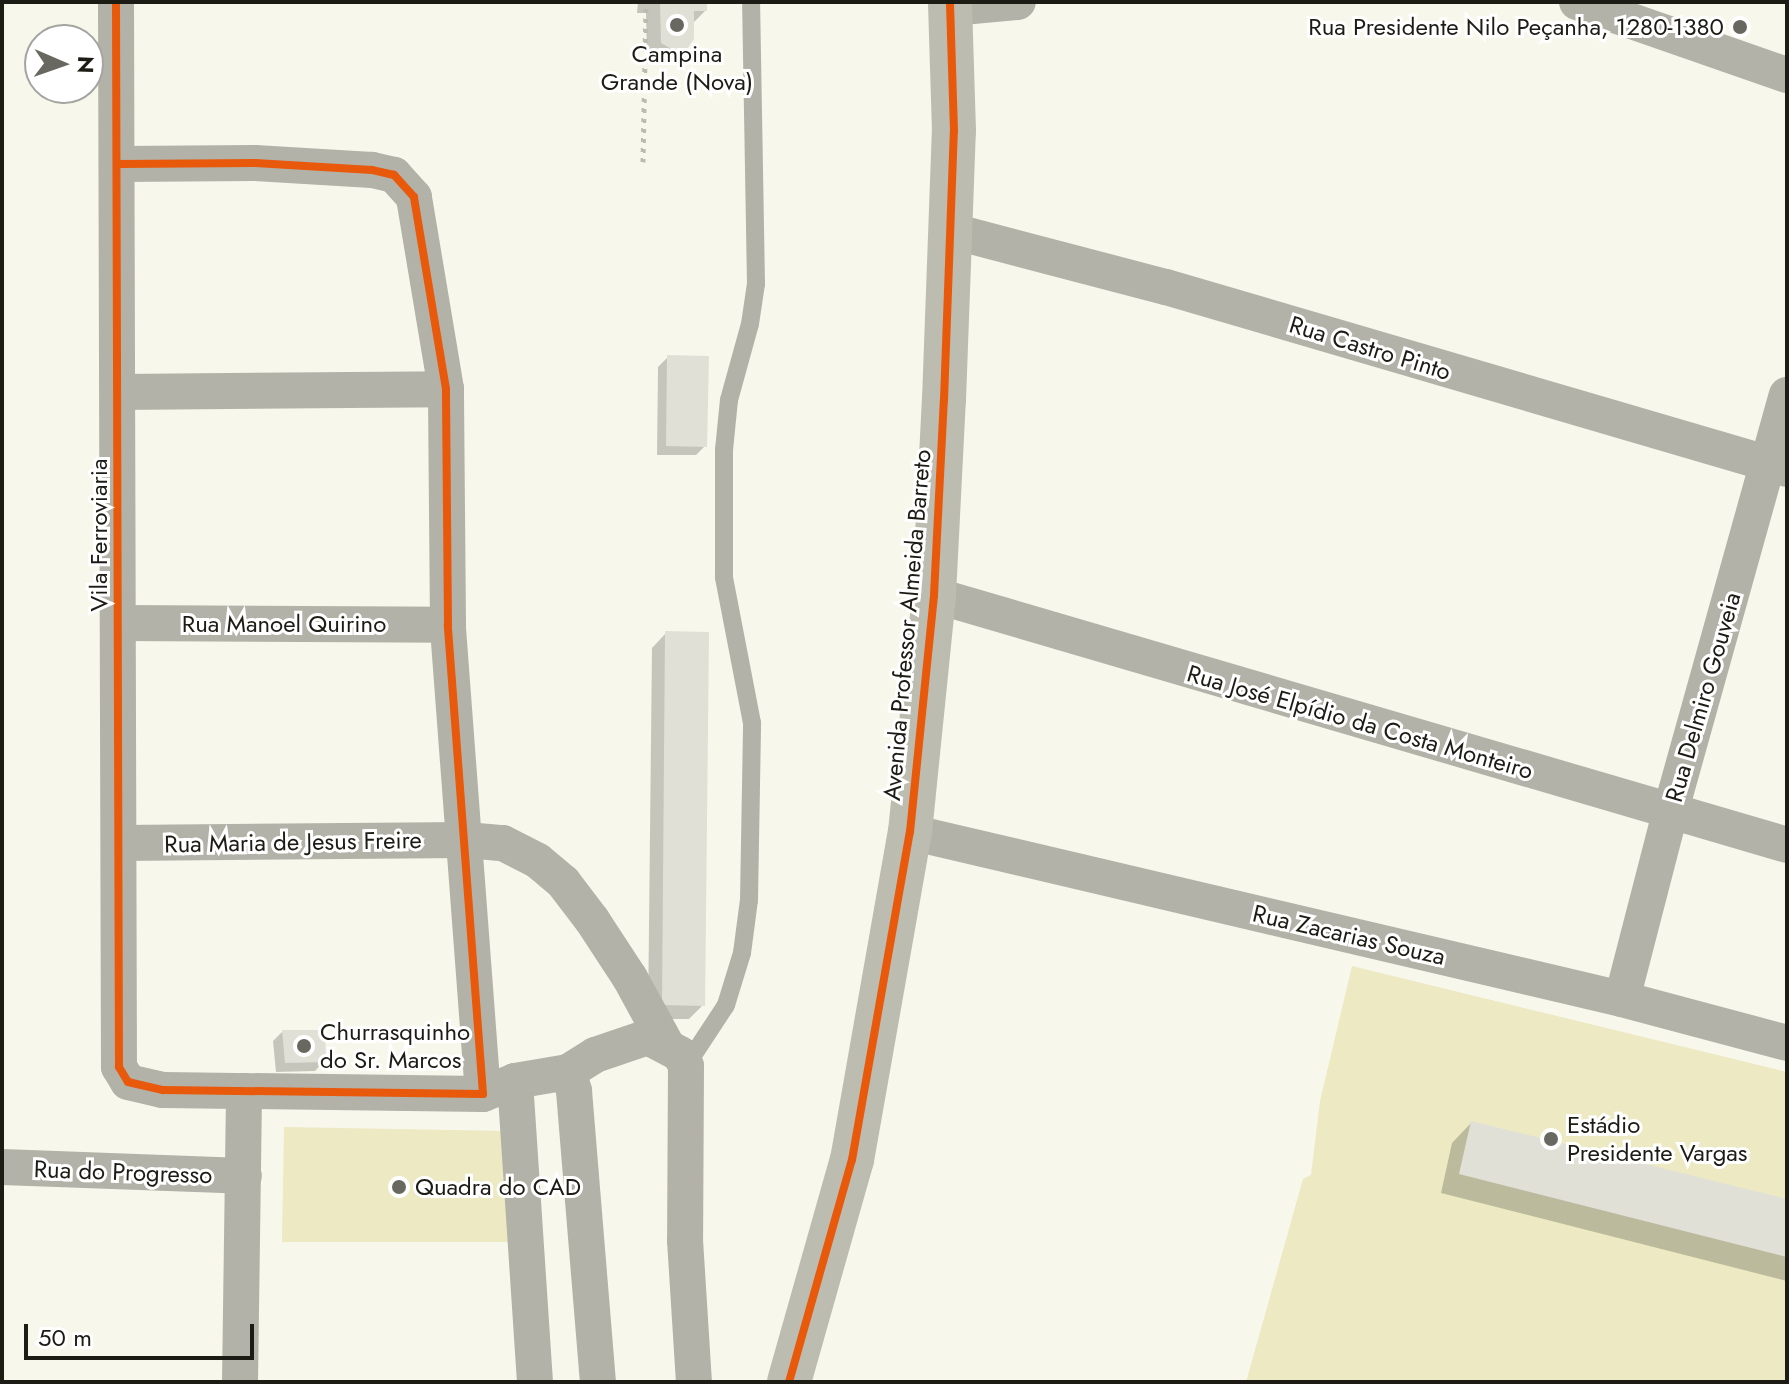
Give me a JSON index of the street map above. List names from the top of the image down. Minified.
{"streets":{"main road":["Avenida Professor Almeida Barreto"],"street":["Rua Castro Pinto","Vila Ferroviaria","Rua Manoel Quirino","Rua Delmiro Gouveia","Rua José Elpídio da Costa Monteiro","Rua Maria de Jesus Freire","Rua Zacarias Souza","Rua do Progresso"]},"crossings":[["Rua Castro Pinto","Avenida Professor Almeida Barreto"],["Rua Castro Pinto","Rua Delmiro Gouveia"],["Vila Ferroviaria","Rua Manoel Quirino"],["Vila Ferroviaria","Rua Maria de Jesus Freire"],["Avenida Professor Almeida Barreto","Rua José Elpídio da Costa Monteiro"],["Avenida Professor Almeida Barreto","Rua Zacarias Souza"],["Rua Delmiro Gouveia","Rua José Elpídio da Costa Monteiro"],["Rua Delmiro Gouveia","Rua Zacarias Souza"]],"places":["Campina Grande (Nova)","Rua Presidente Nilo Peçanha, 1280-1380","Churrasquinho do Sr. Marcos","Estádio Presidente Vargas","Quadra do CAD"],"scale_bar":"50 m","north":"right"}
